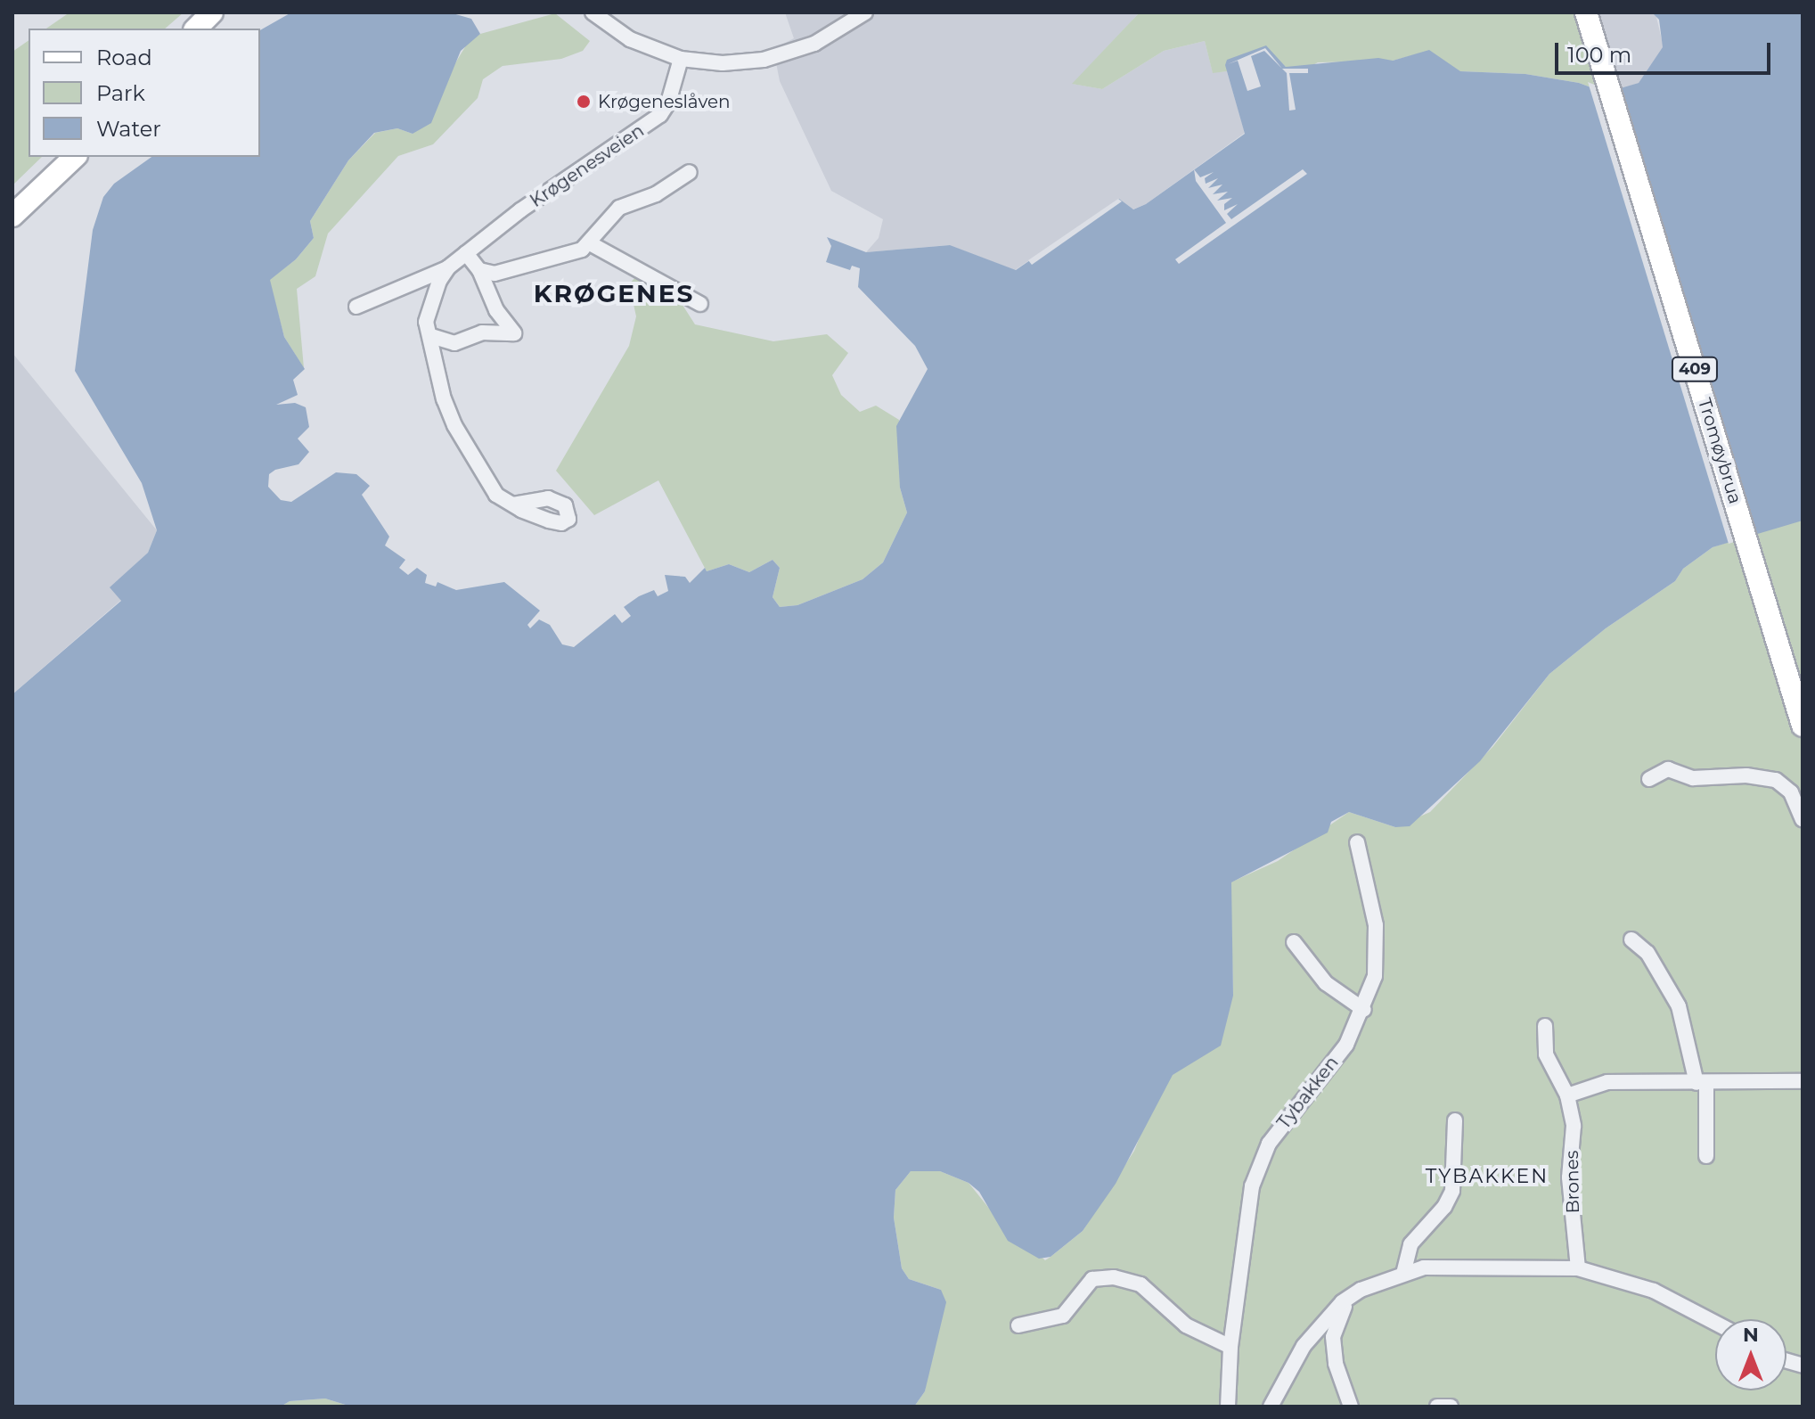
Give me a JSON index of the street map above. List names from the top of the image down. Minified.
{"streets":{"main road":["409","Tromøybrua"],"street":["Krøgenesveien","Tybakken","Brones"]},"districts":["KRØGENES","TYBAKKEN"],"places":["Krøgeneslåven"],"legend":["Road","Park","Water"],"scale_bar":"100 m","north":"top"}
